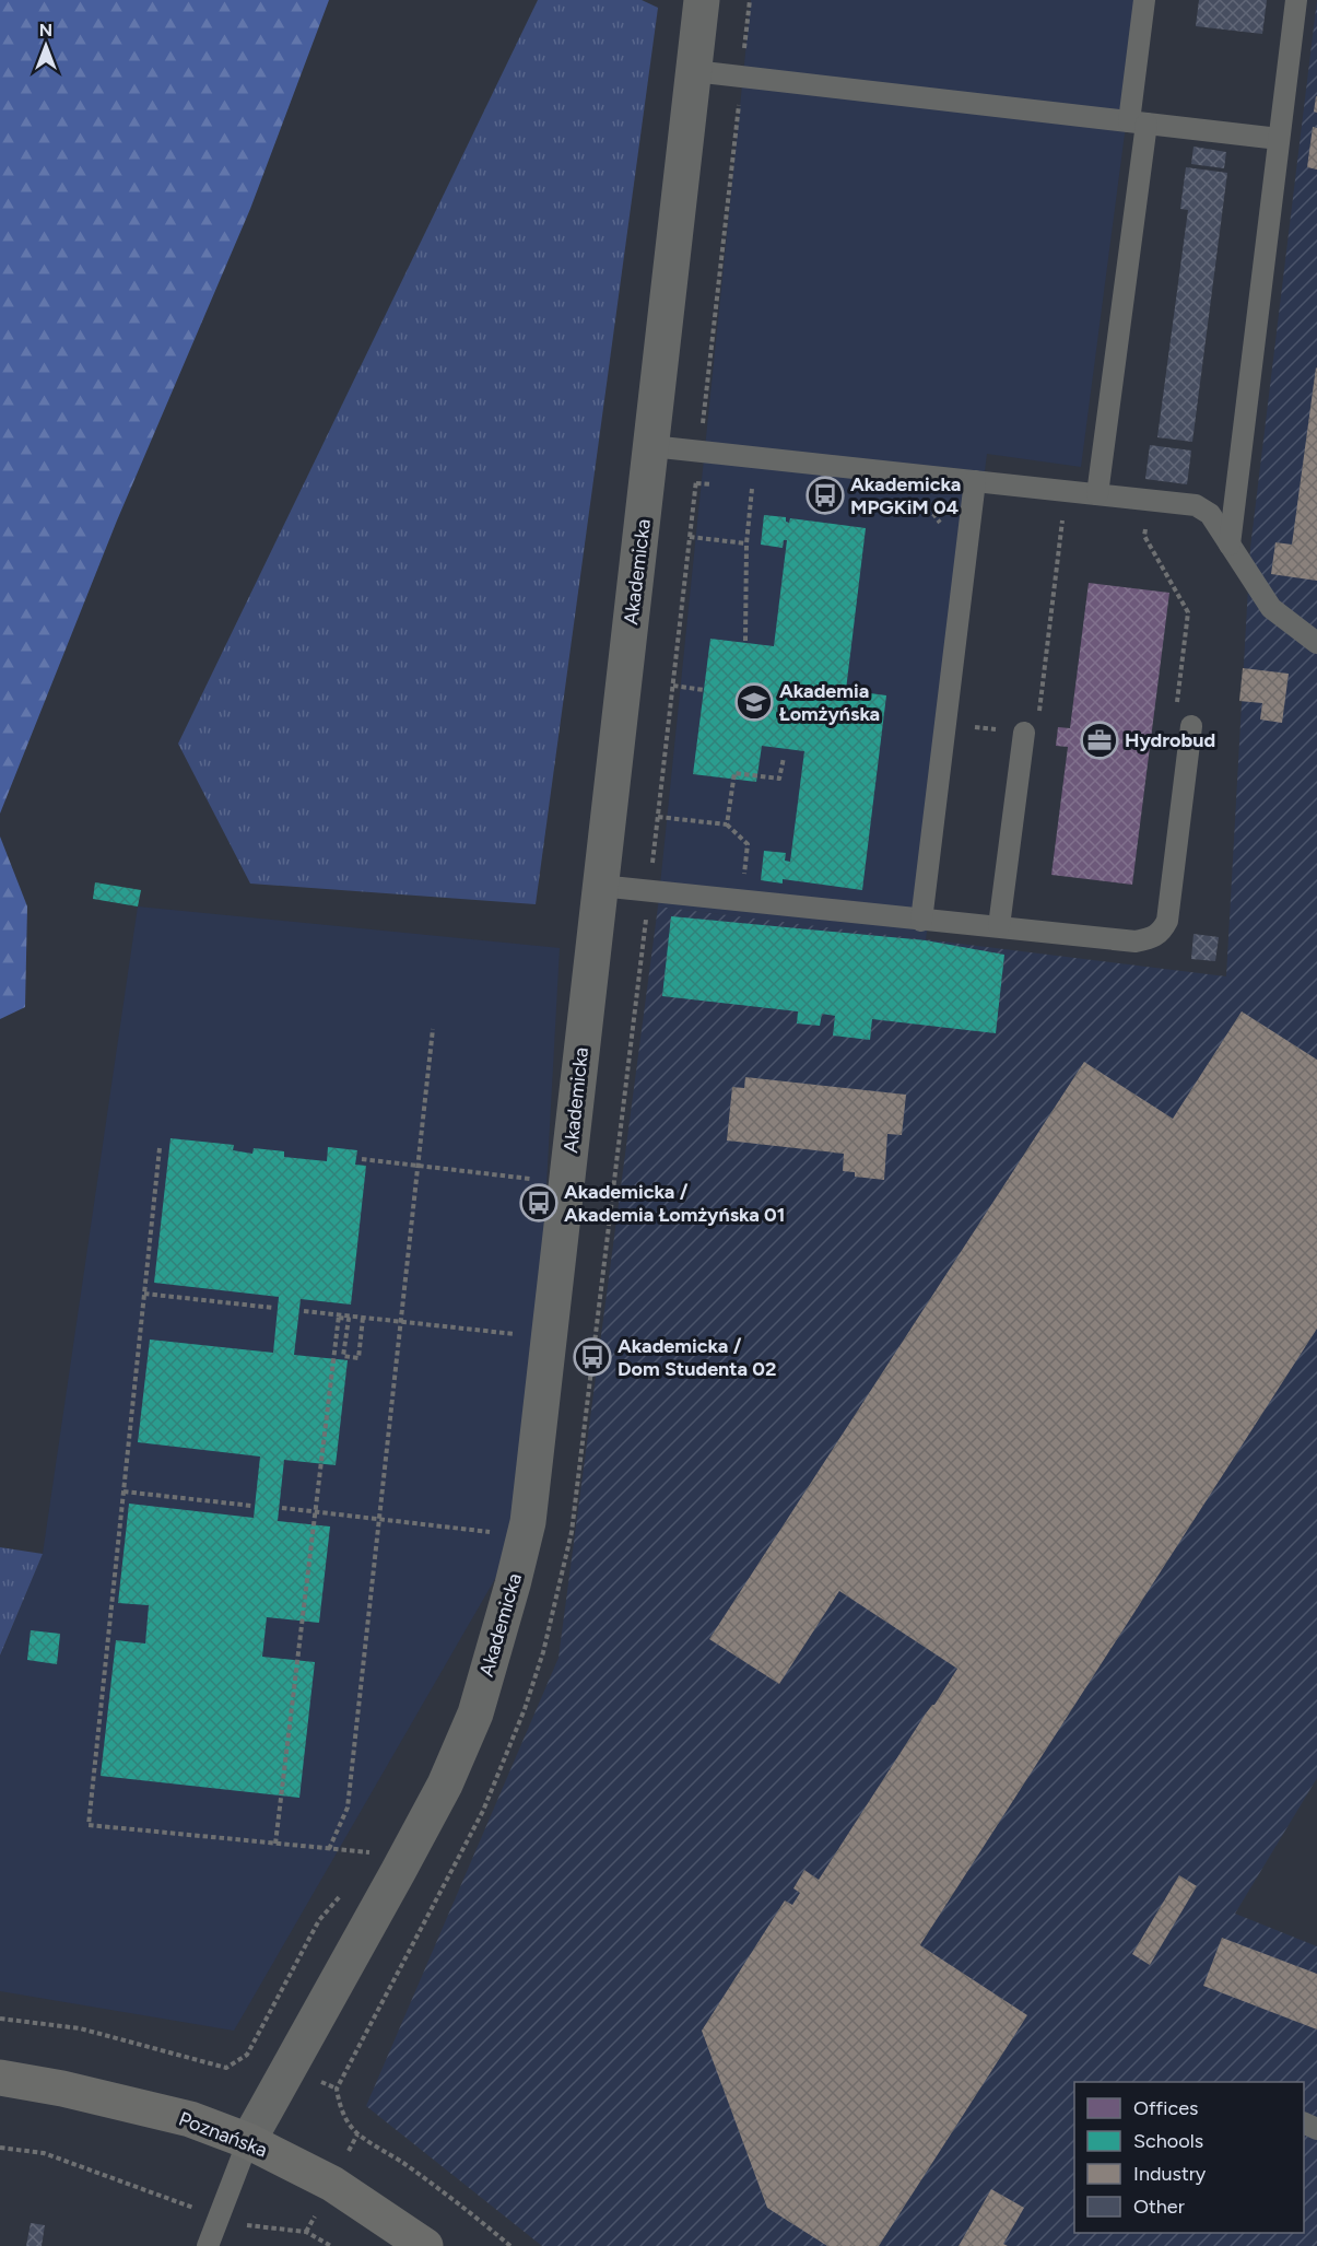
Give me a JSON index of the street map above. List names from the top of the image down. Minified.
{"streets":{"main road":["Poznańska"],"street":["Akademicka"]},"crossings":[["Akademicka","Poznańska"]],"places":{"bus stop":["Akademicka MPGKiM 04","Akademicka / Akademia Łomżyńska 01","Akademicka / Dom Studenta 02"],"school or university":["Akademia Łomżyńska"],"office":["Hydrobud"]},"legend":["Offices","Schools","Industry","Other"],"north":"top"}
